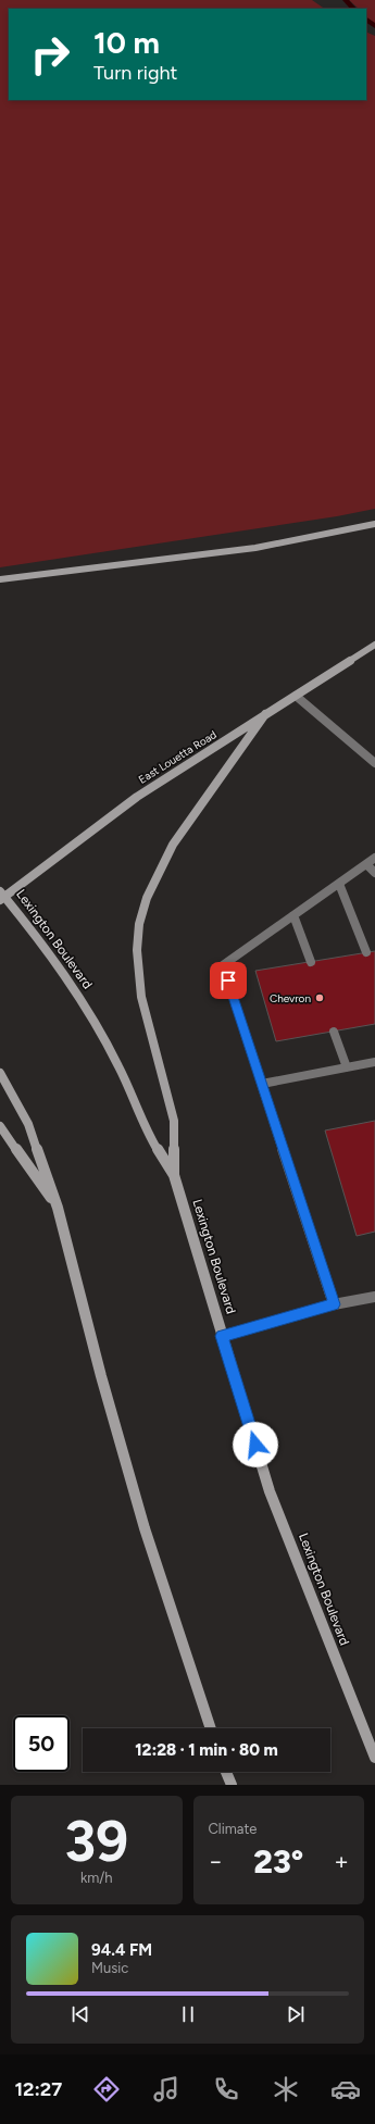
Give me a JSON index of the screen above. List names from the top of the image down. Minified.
{"streets":{"main road":["East Louetta Road","Lexington Boulevard"]},"crossings":[["East Louetta Road","Lexington Boulevard"]],"places":["Chevron"],"page":{"turn":["10 m","Turn right"],"limit":"50","trip":"12:28 · 1 min · 80 m","tile":[["39","km/h"],"Climate"],"heat":["−","23°","+"],"song":["94.4 FM","Music"],"tabs":"12:27"}}
